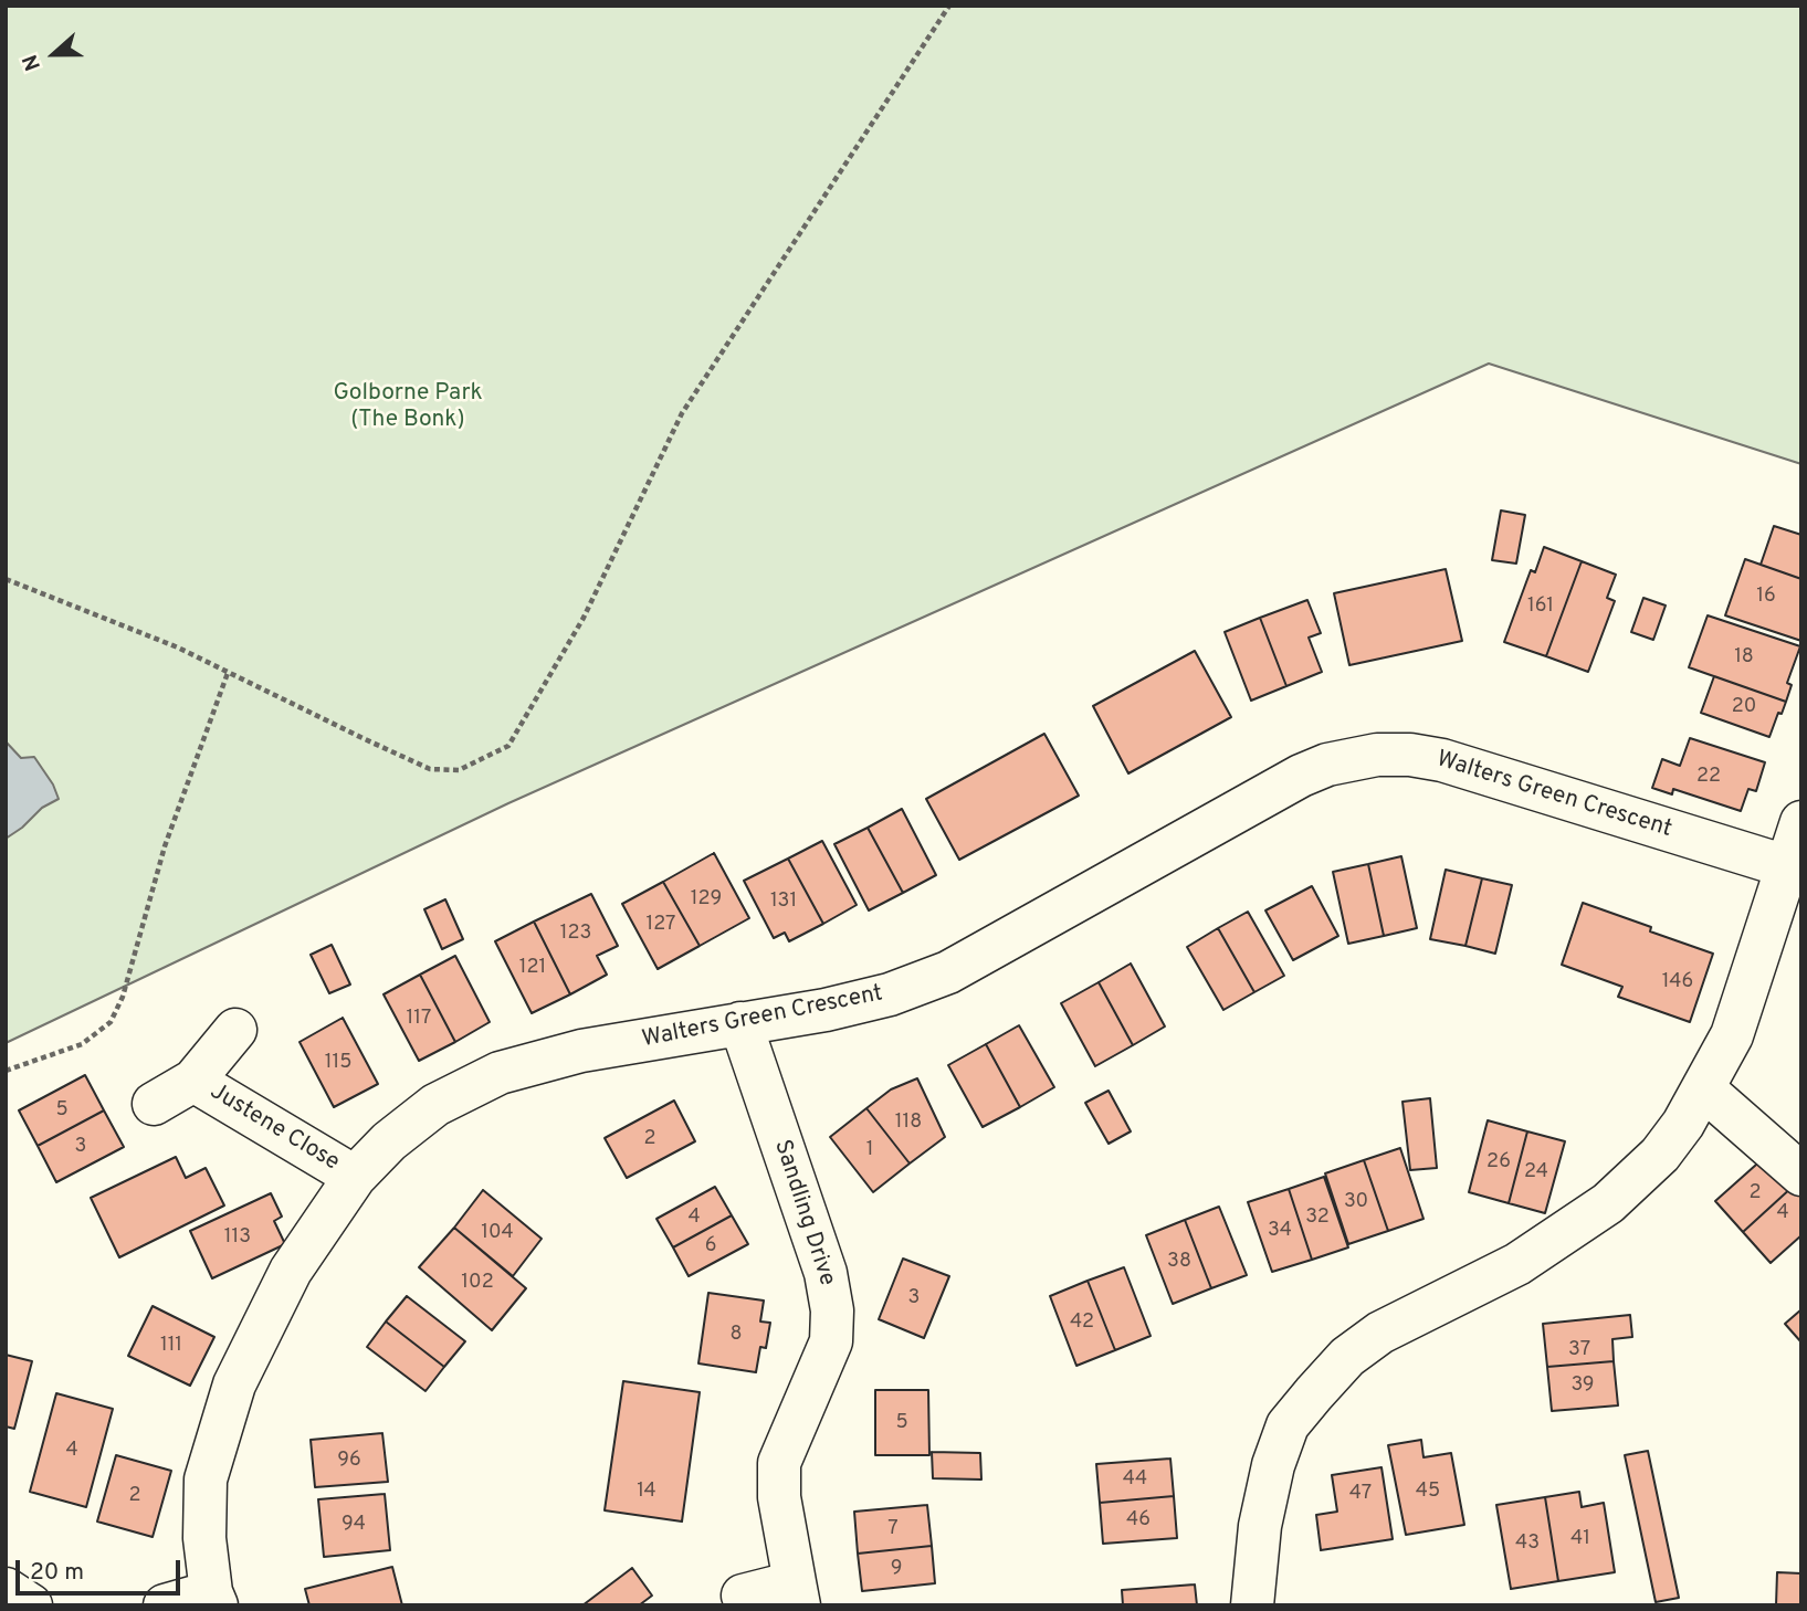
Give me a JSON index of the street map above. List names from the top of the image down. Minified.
{"streets":{"street":["Walters Green Crescent","Justene Close","Sandling Drive"]},"crossings":[["Walters Green Crescent","Justene Close"],["Walters Green Crescent","Sandling Drive"]],"parks":["Golborne Park (The Bonk)"],"house_numbers":["16","161","18","20","22","129","131","127","123","121","146","117","115","5","118","2","3","1","26","24","2","30","4","4","32","34","104","113","6","38","102","3","42","8","111","37","39","5","4","96","44","14","45","47","2","46","94","7","41","43","9"],"scale_bar":"20 m","north":"left"}
